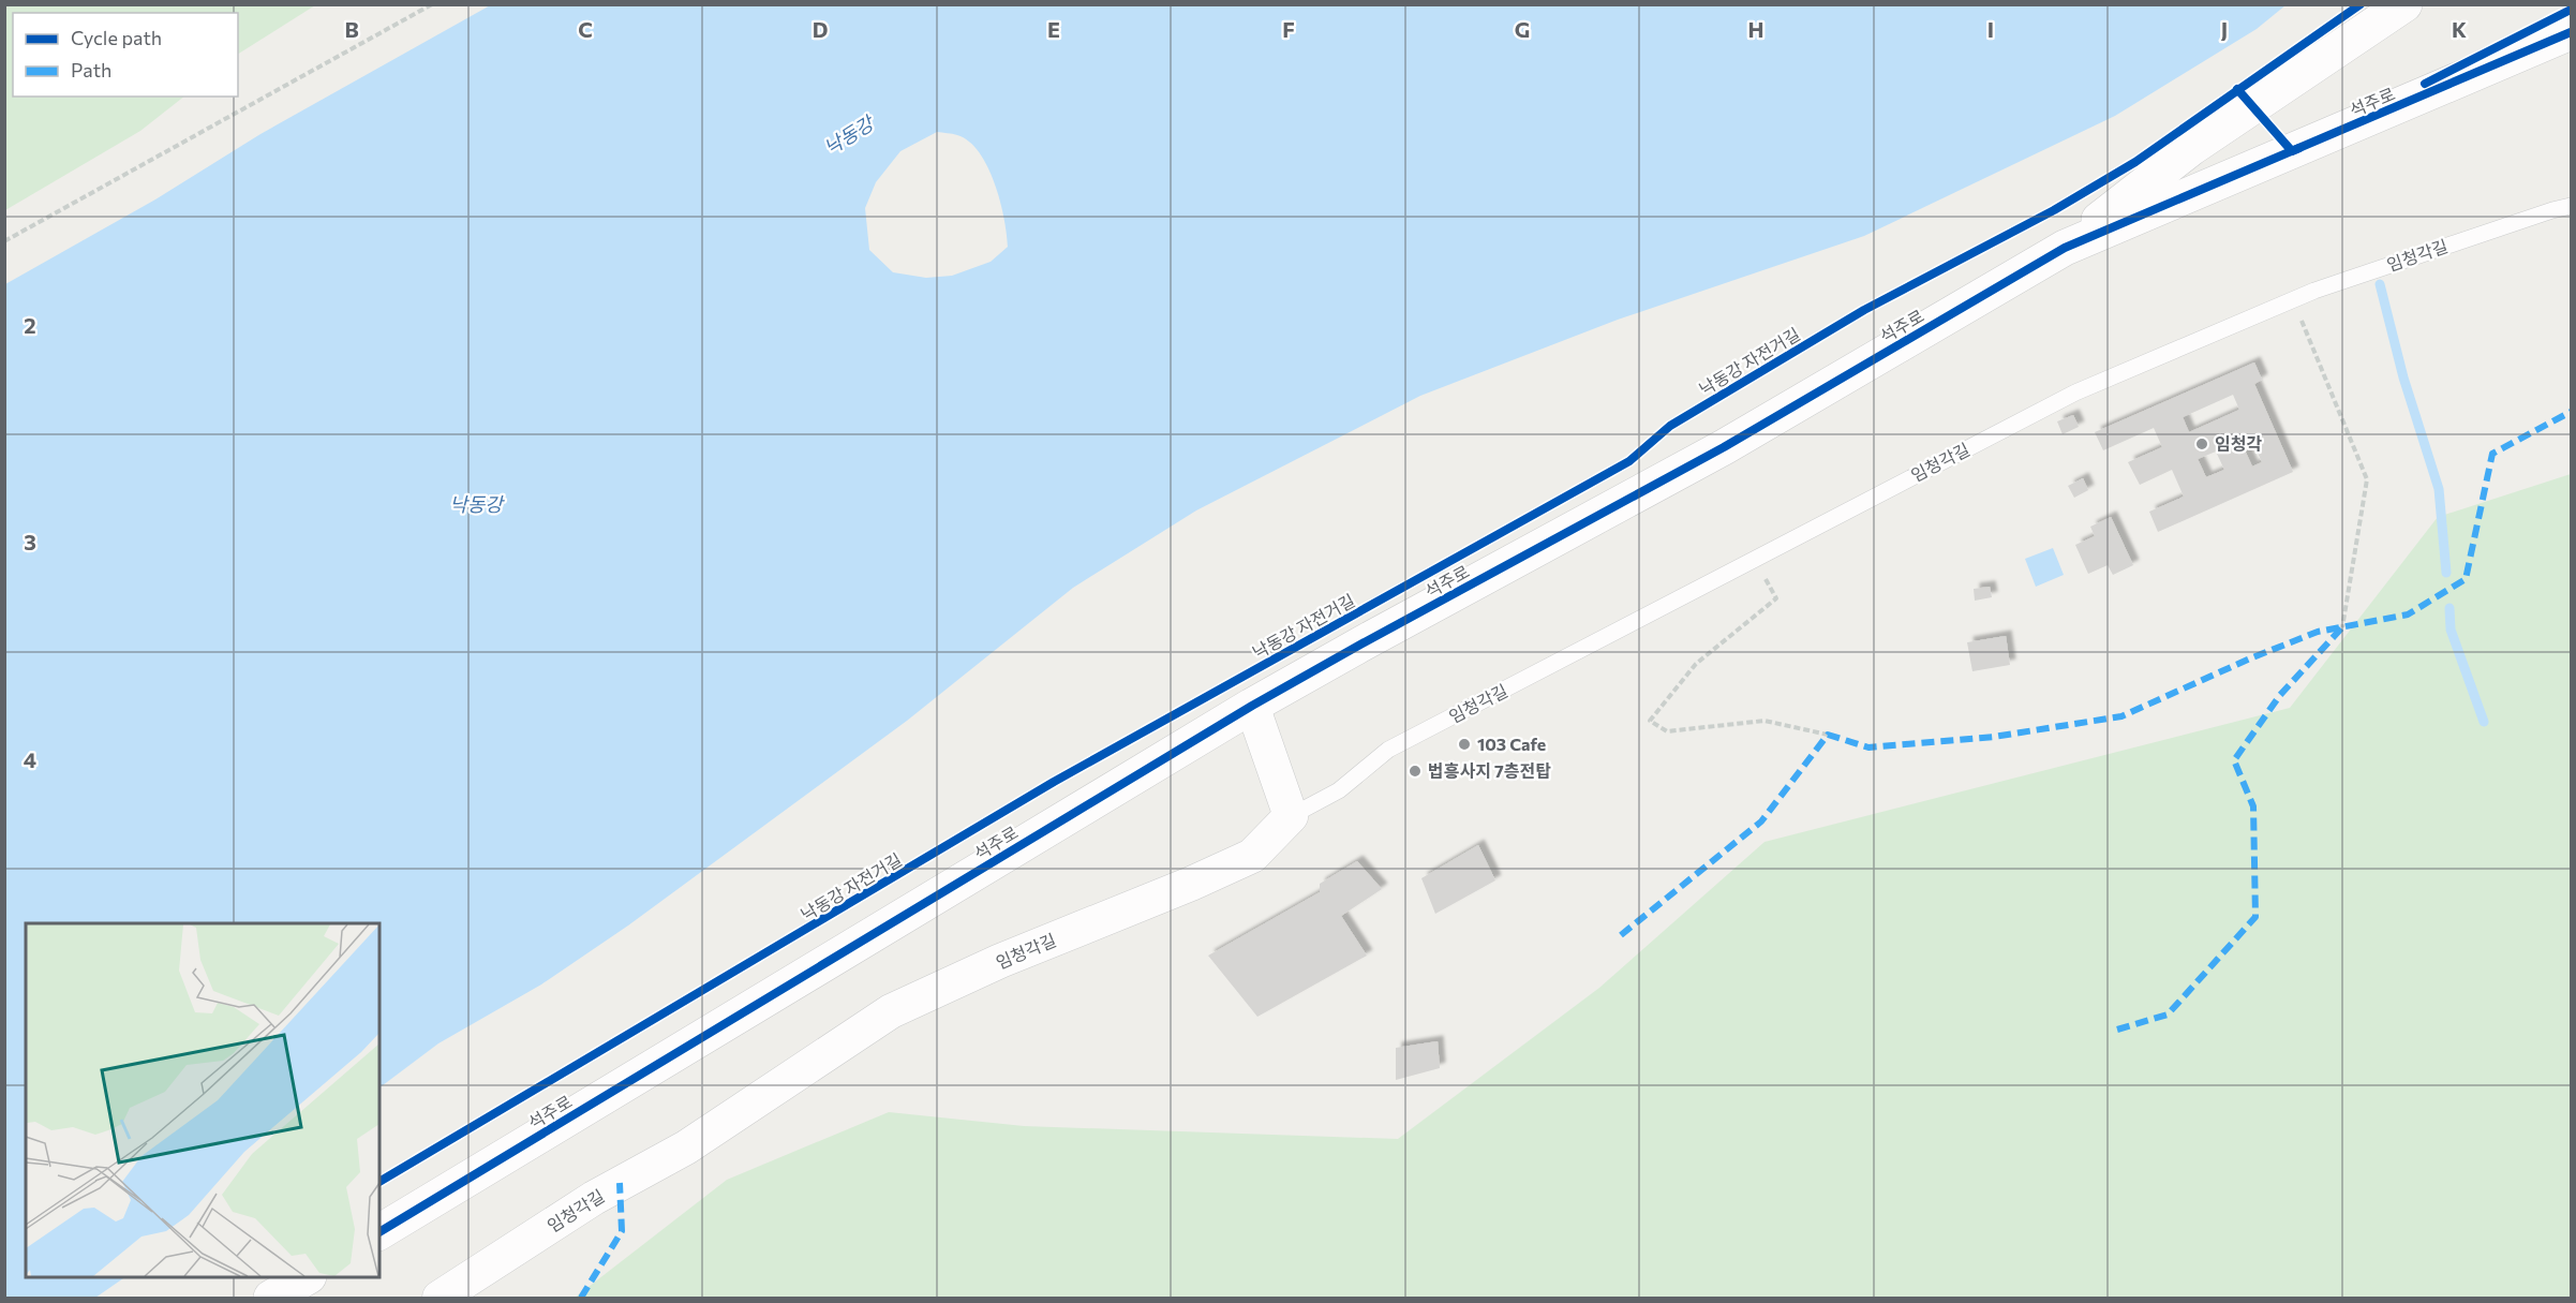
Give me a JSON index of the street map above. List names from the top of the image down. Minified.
{"streets":{"street":["석주로","임청각길"],"cycle path":["낙동강 자전거길"]},"water":["낙동강"],"places":["임청각","103 Cafe","법흥사지 7층전탑"],"legend":["Cycle path","Path"],"grid":{"columns":["B","C","D","E","F","G","H","I","J","K"],"rows":["2","3","4"]}}
